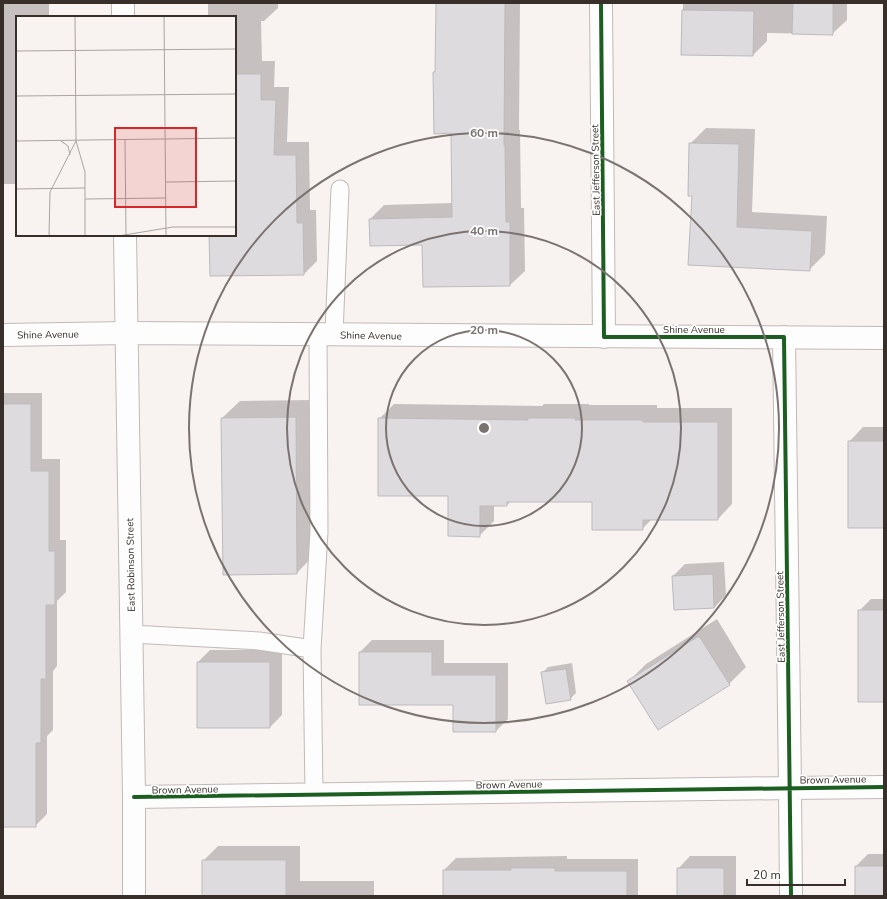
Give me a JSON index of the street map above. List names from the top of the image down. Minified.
{"streets":{"street":["East Jefferson Street","Shine Avenue","East Robinson Street","Brown Avenue"]},"crossings":[["East Jefferson Street","Shine Avenue"],["East Jefferson Street","Brown Avenue"],["Shine Avenue","East Robinson Street"],["East Robinson Street","Brown Avenue"]],"scale_bar":"20 m","rings":["60 m","40 m","20 m"]}
